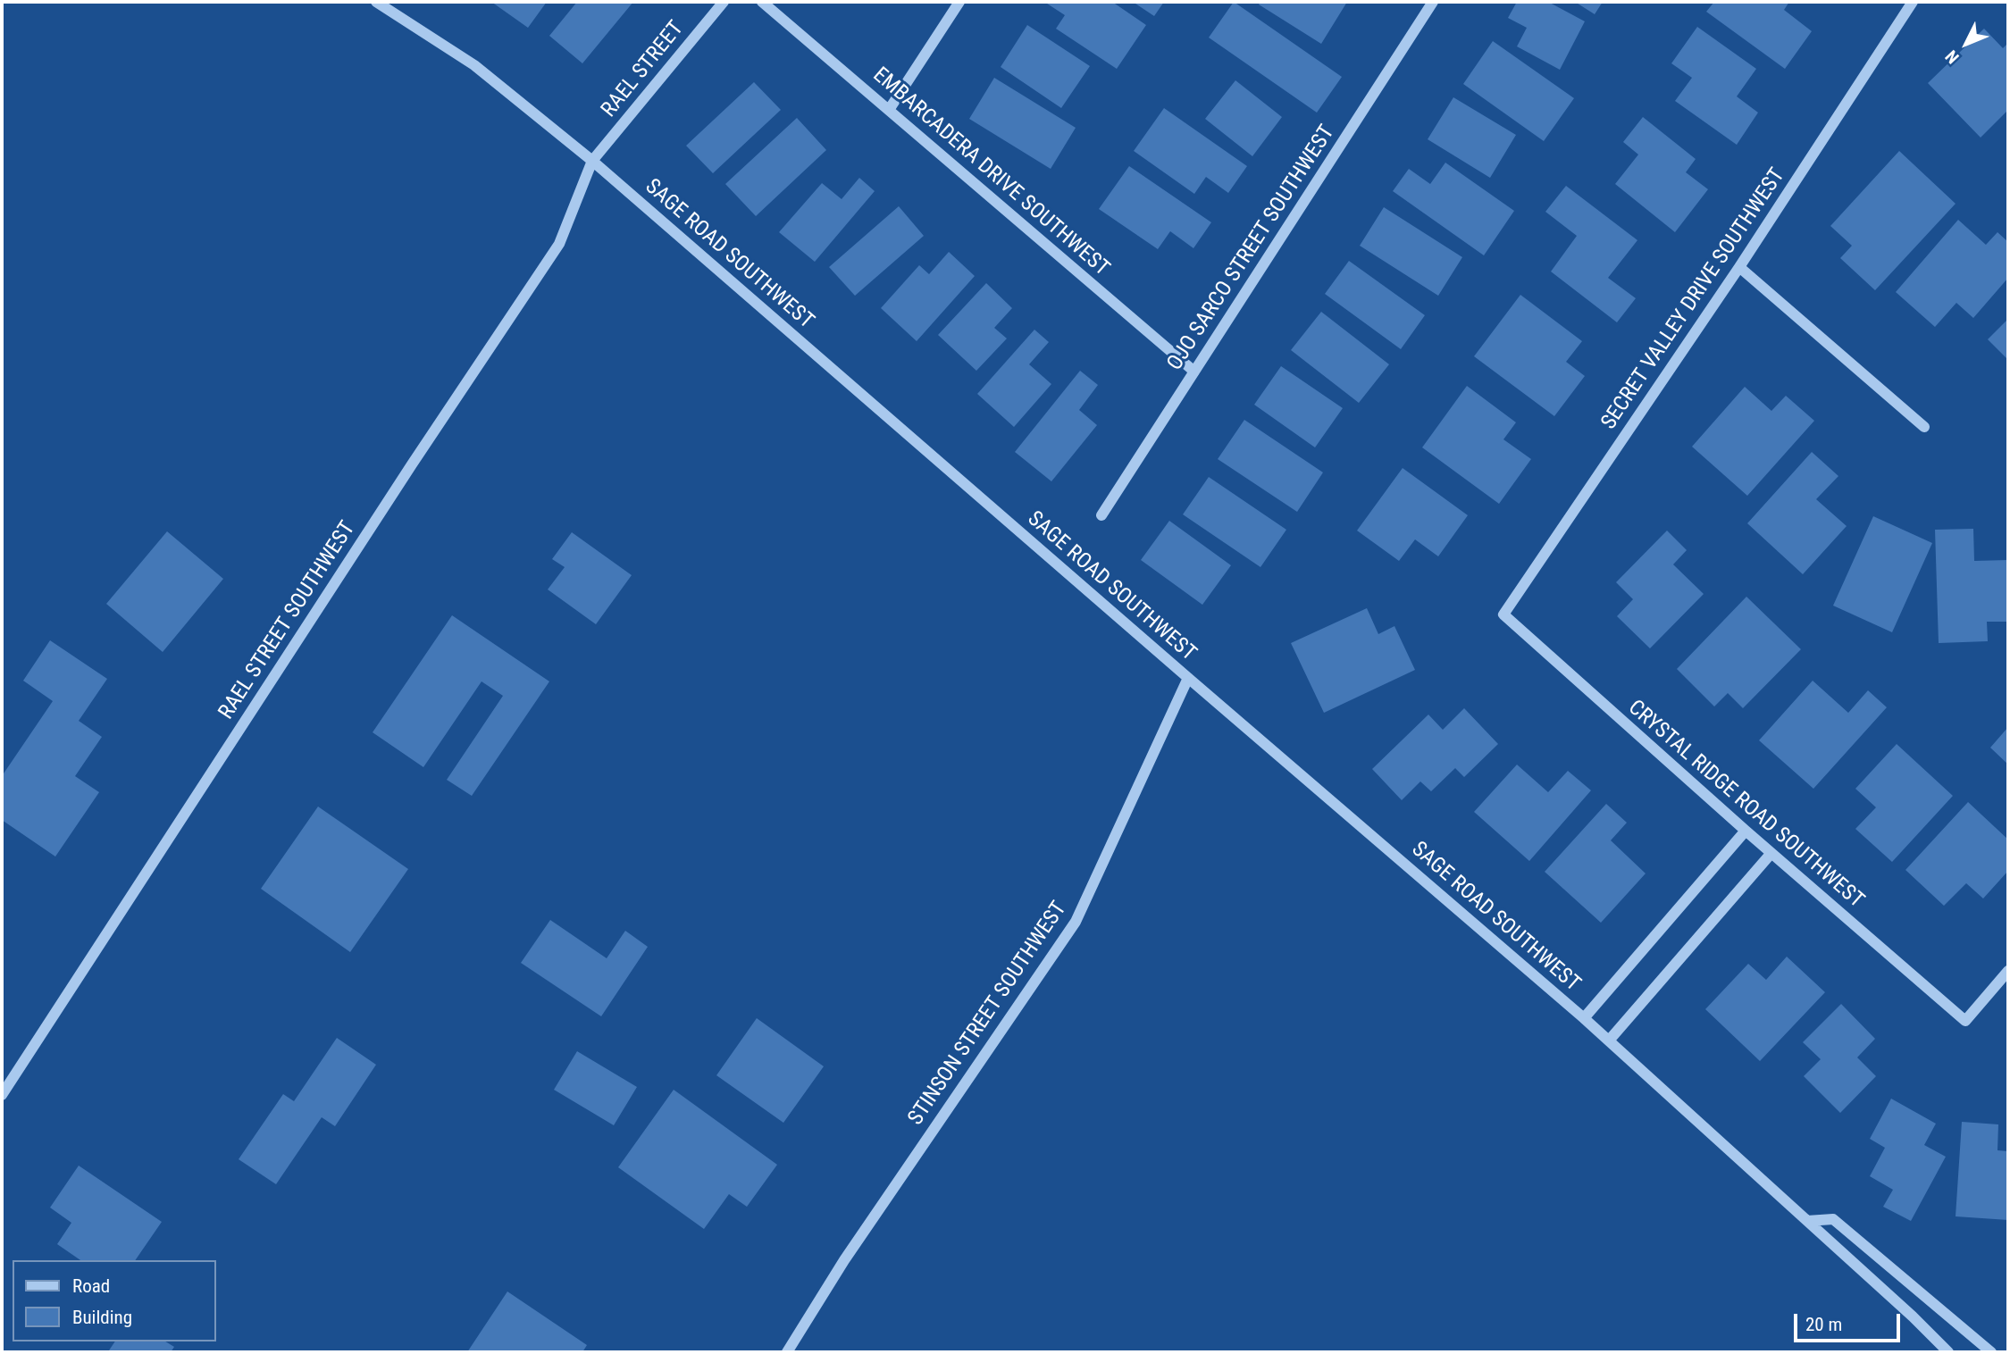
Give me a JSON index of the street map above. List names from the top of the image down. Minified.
{"streets":{"street":["RAEL STREET","EMBARCADERA DRIVE SOUTHWEST","OJO SARCO STREET SOUTHWEST","SAGE ROAD SOUTHWEST","SECRET VALLEY DRIVE SOUTHWEST","RAEL STREET SOUTHWEST","CRYSTAL RIDGE ROAD SOUTHWEST","STINSON STREET SOUTHWEST"]},"crossings":[["RAEL STREET","SAGE ROAD SOUTHWEST"],["RAEL STREET","RAEL STREET SOUTHWEST"],["EMBARCADERA DRIVE SOUTHWEST","OJO SARCO STREET SOUTHWEST"],["SAGE ROAD SOUTHWEST","RAEL STREET SOUTHWEST"],["SAGE ROAD SOUTHWEST","STINSON STREET SOUTHWEST"],["SECRET VALLEY DRIVE SOUTHWEST","CRYSTAL RIDGE ROAD SOUTHWEST"]],"legend":["Road","Building"],"scale_bar":"20 m","north":"bottom left"}
